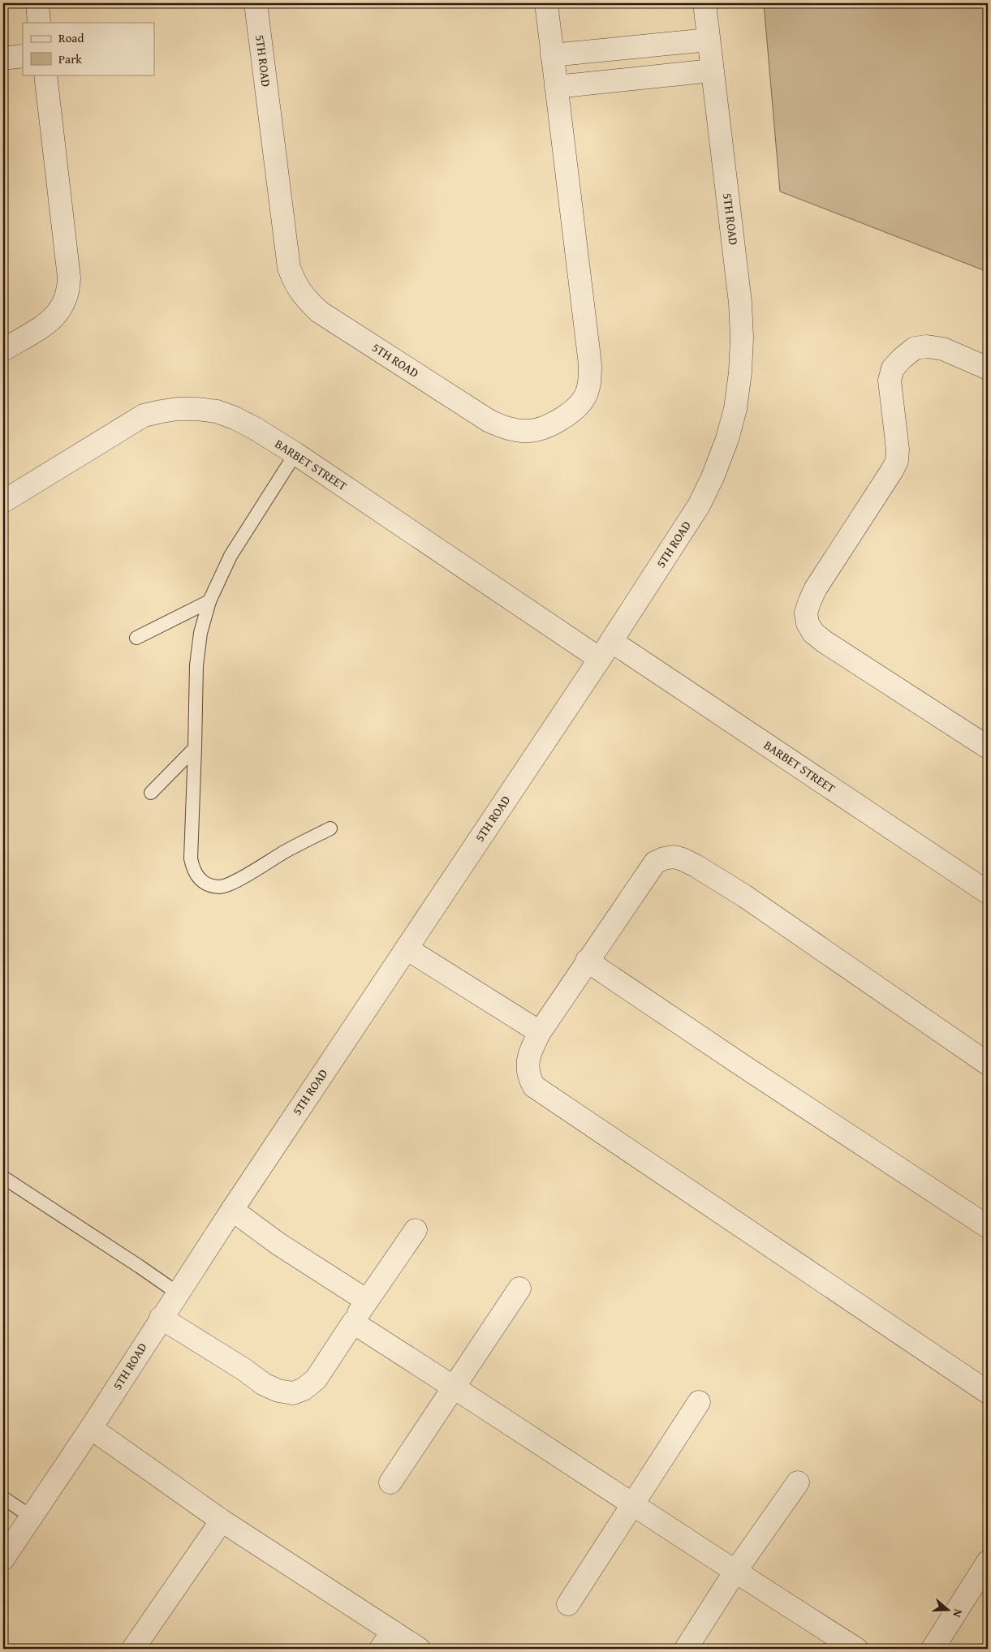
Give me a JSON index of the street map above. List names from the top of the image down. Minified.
{"streets":{"street":["5TH ROAD","BARBET STREET"]},"crossings":[["5TH ROAD","BARBET STREET"]],"legend":["Road","Park"],"north":"right"}
